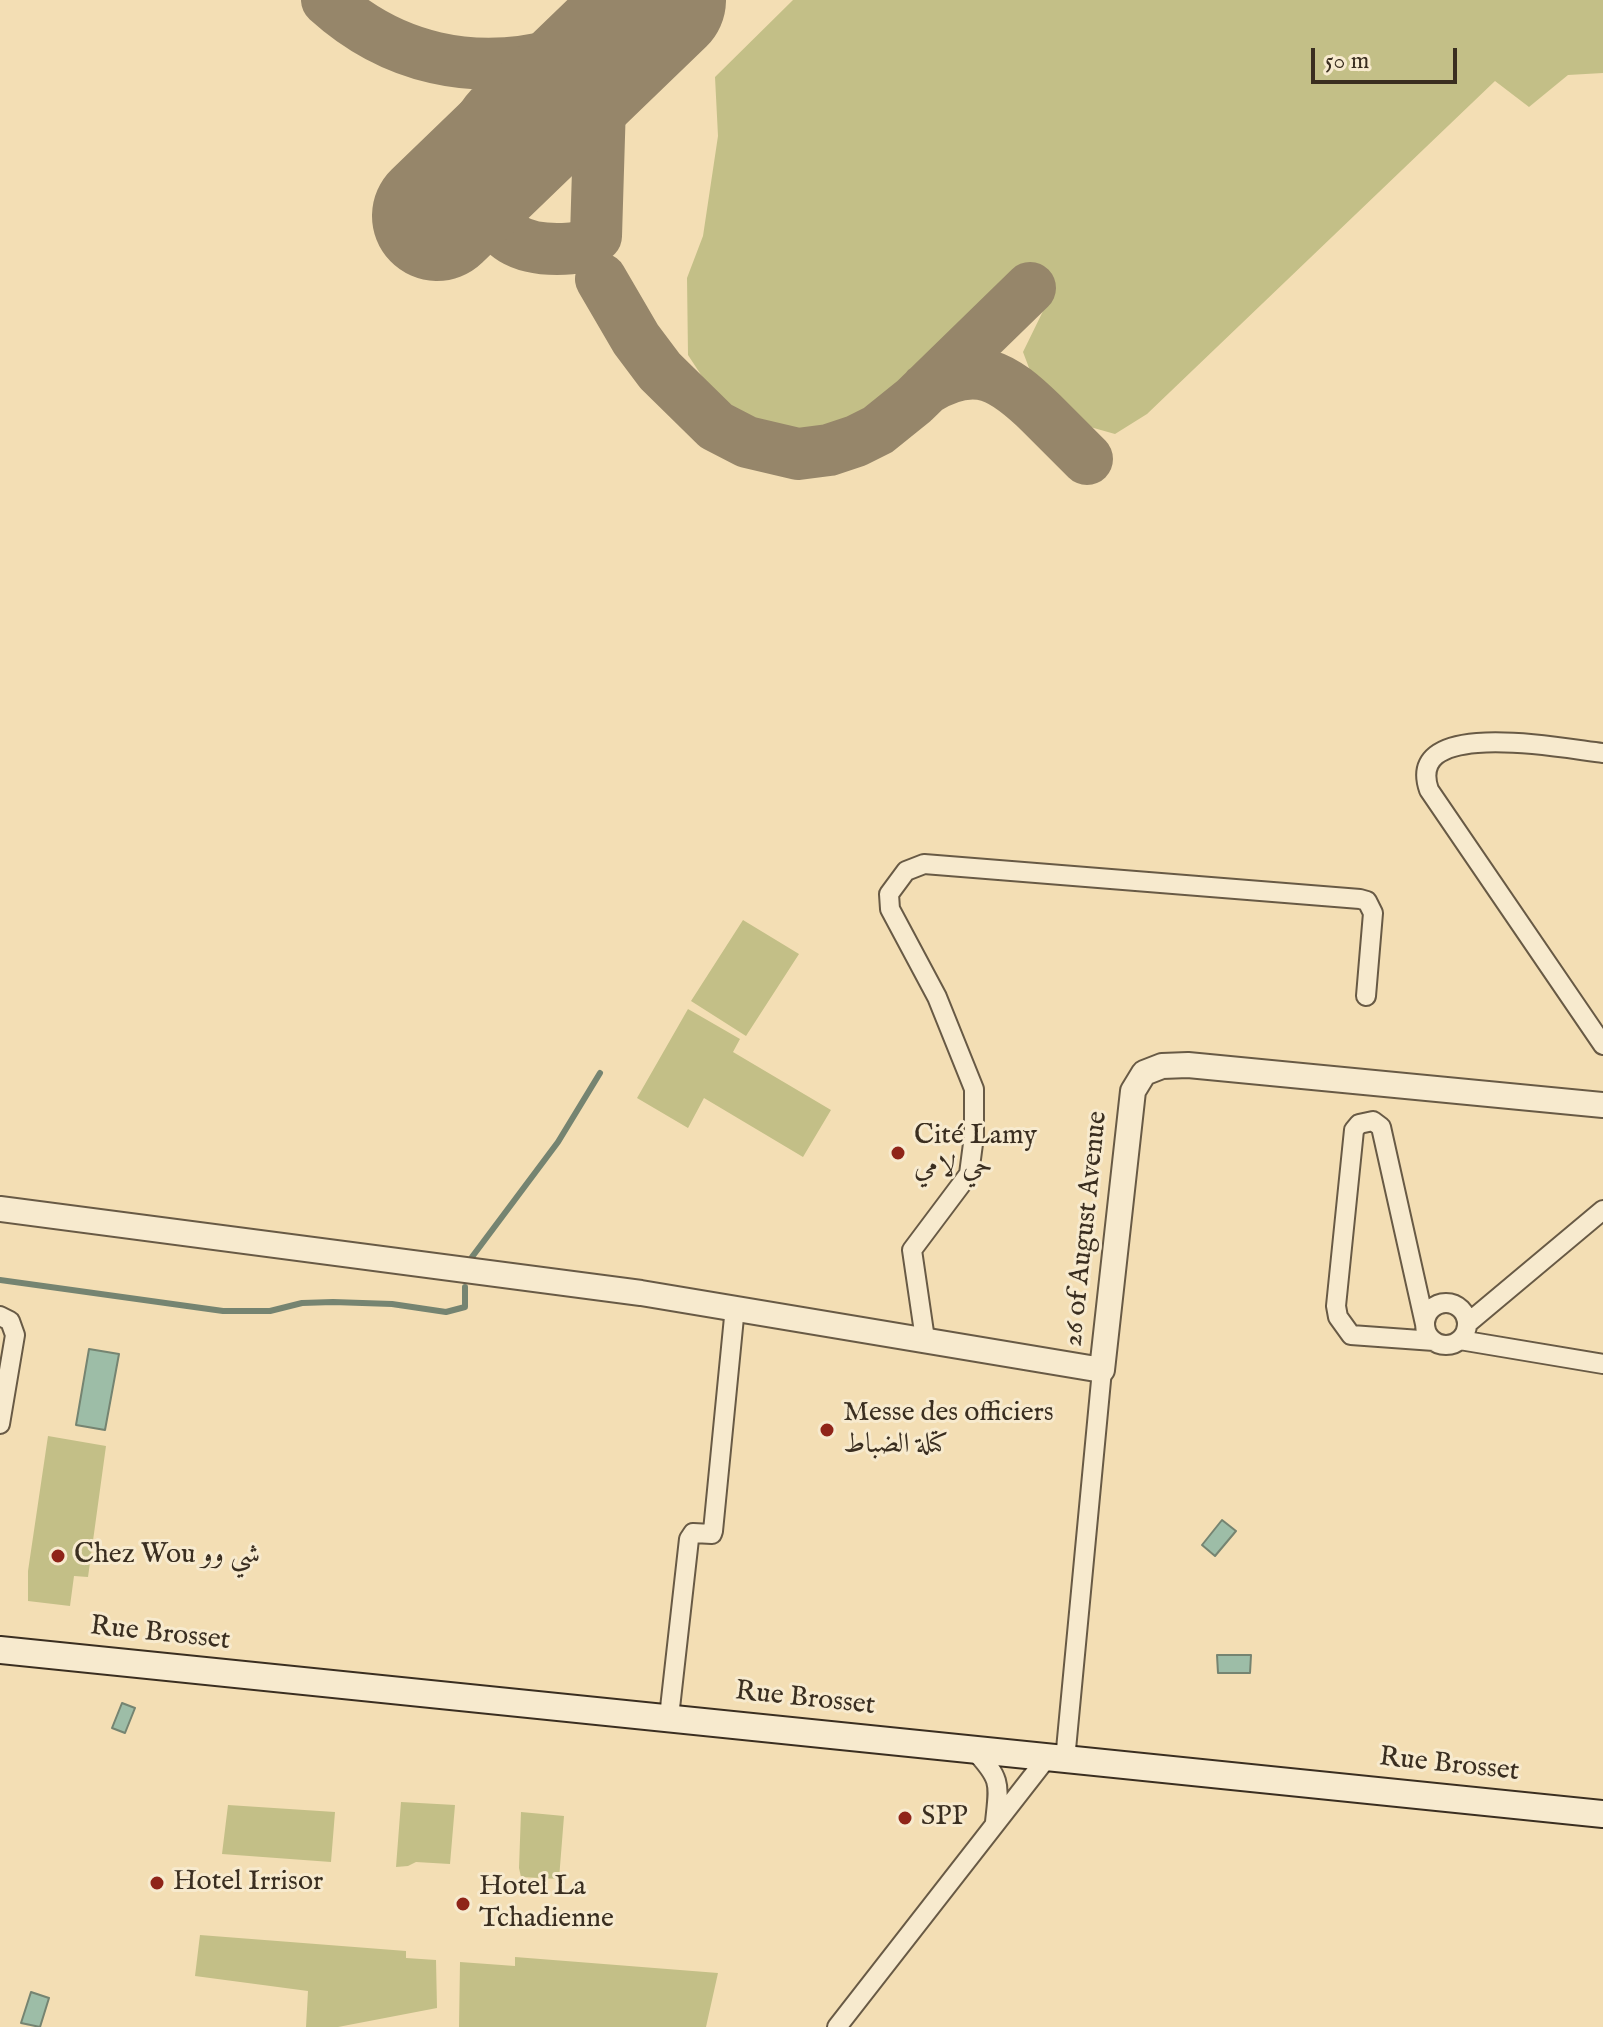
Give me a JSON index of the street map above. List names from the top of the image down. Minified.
{"streets":{"main road":["Rue Brosset"],"street":["26 of August Avenue"]},"crossings":[["26 of August Avenue","Rue Brosset"]],"places":["Cité Lamy حي لامي","Messe des officiers كتلة الضباط","Chez Wou شي وو","SPP","Hotel Irrisor","Hotel La Tchadienne"],"scale_bar":"50 m"}
